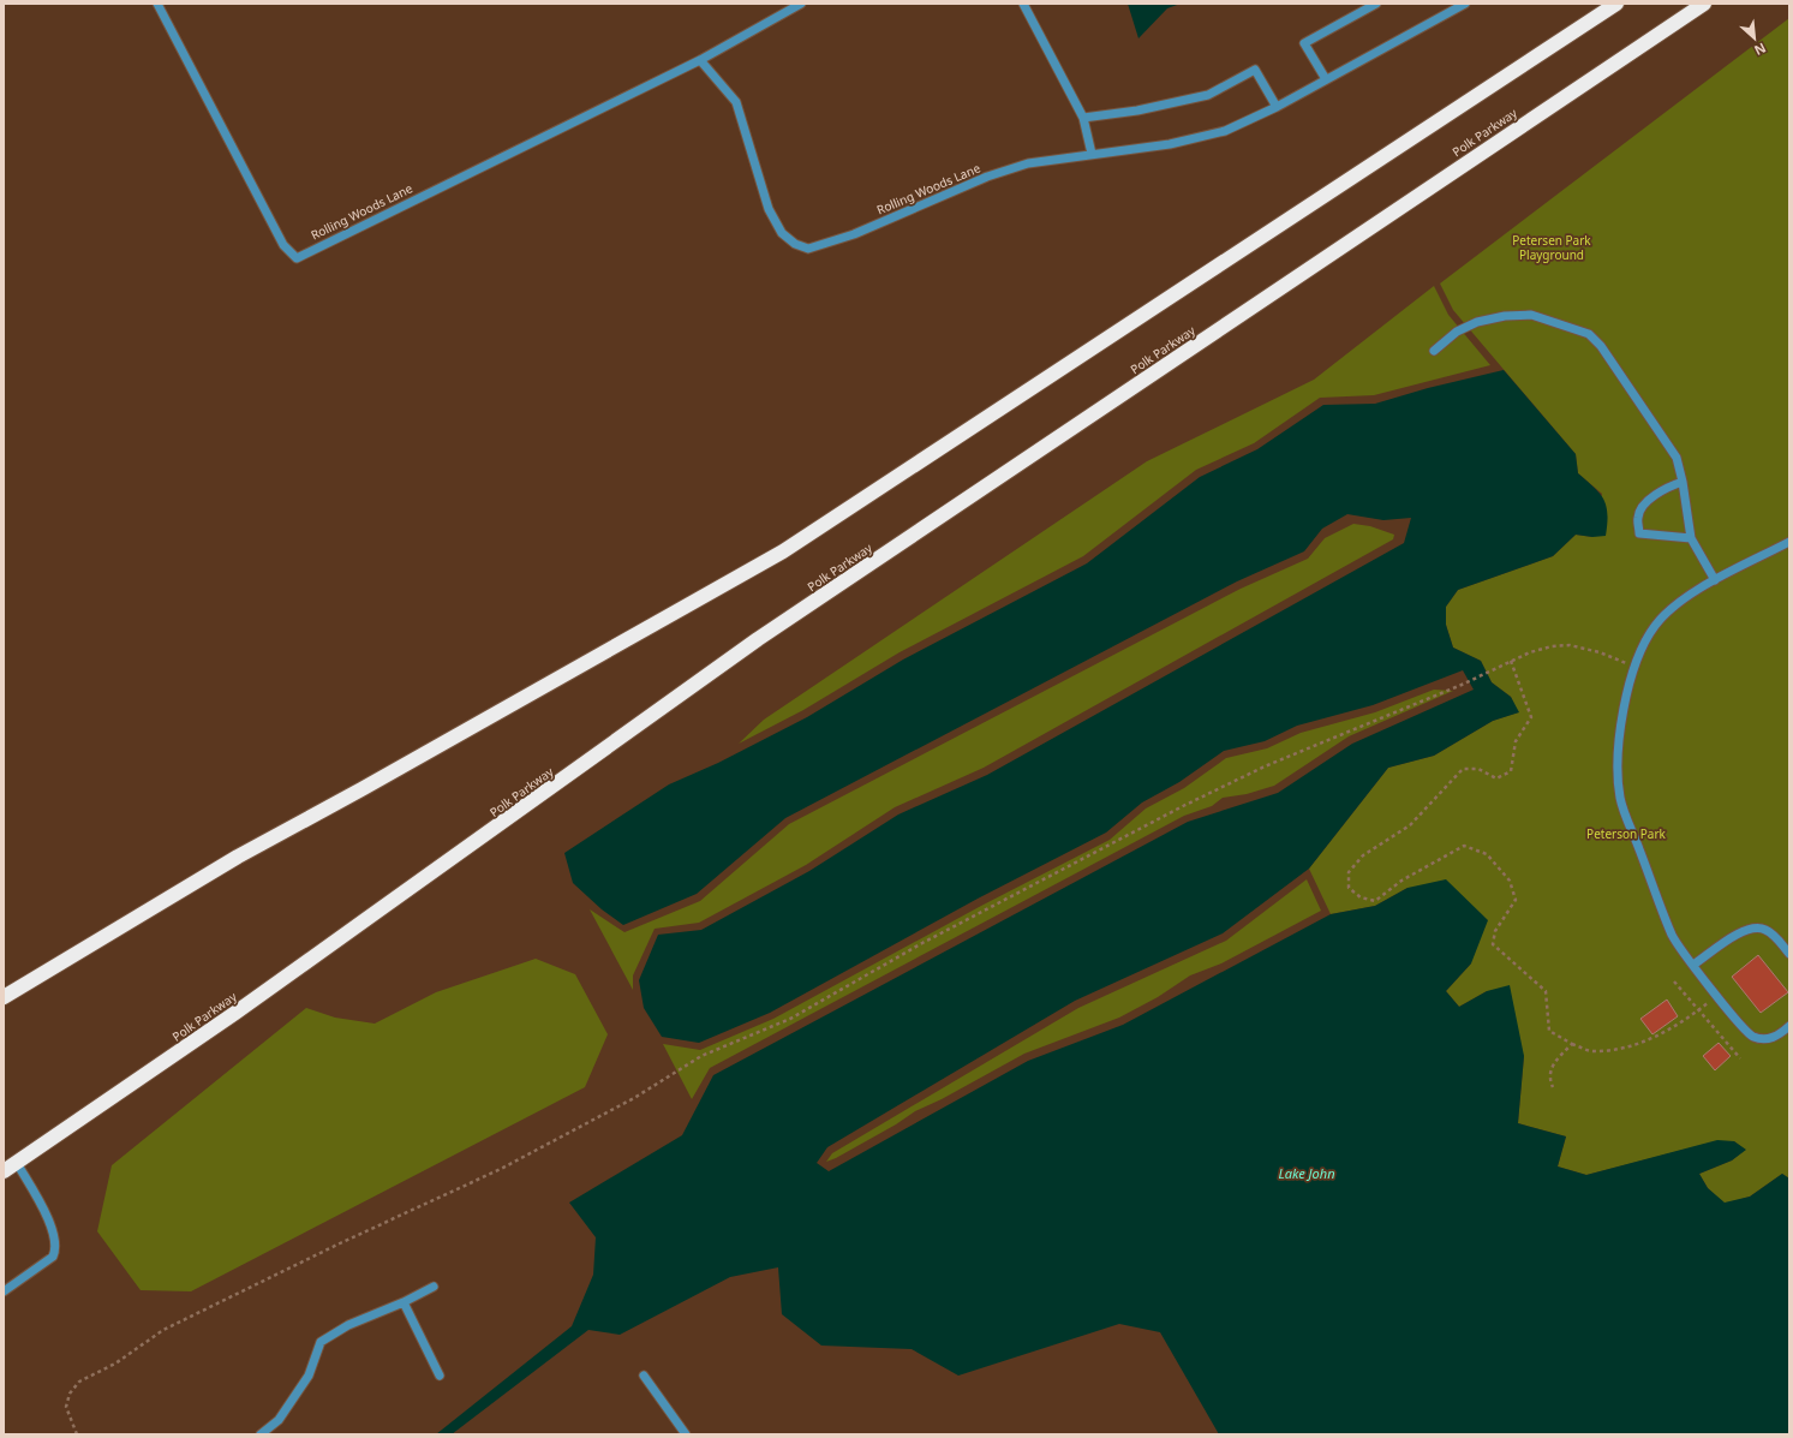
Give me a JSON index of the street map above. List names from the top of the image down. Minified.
{"streets":{"highway":["Polk Parkway"],"street":["Rolling Woods Lane"]},"water":["Lake John"],"parks":["Petersen Park Playground","Peterson Park"],"north":"bottom right"}
